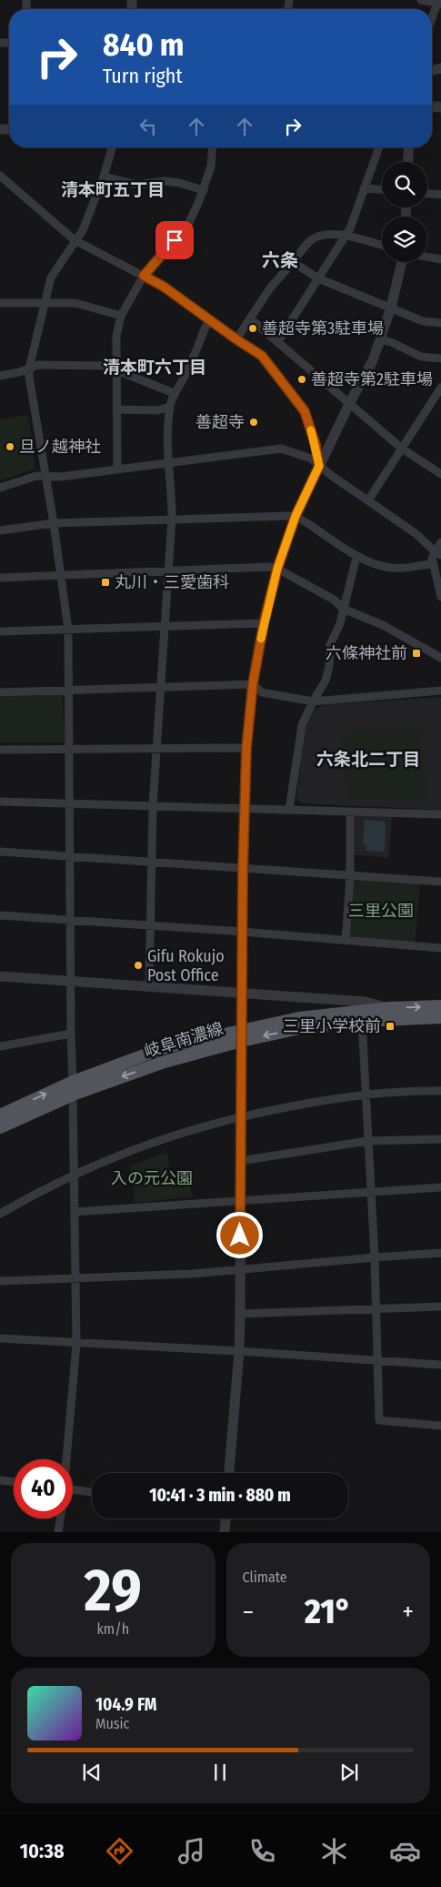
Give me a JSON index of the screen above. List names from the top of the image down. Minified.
{"streets":{"main road":["岐阜南濃線"]},"districts":["清本町五丁目","六条","清本町六丁目","六条北二丁目"],"parks":["三里公園","入の元公園"],"places":{"other":["善超寺第3駐車場","善超寺第2駐車場","善超寺","旦ノ越神社","Gifu Rokujo Post Office"],"transit":["丸川・三愛歯科","六條神社前","三里小学校前"]},"page":{"turn":["840 m","Turn right"],"limit":"40","trip":"10:41 · 3 min · 880 m","tile":[["29","km/h"],"Climate"],"heat":["−","21°","+"],"song":["104.9 FM","Music"],"tabs":"10:38"}}
